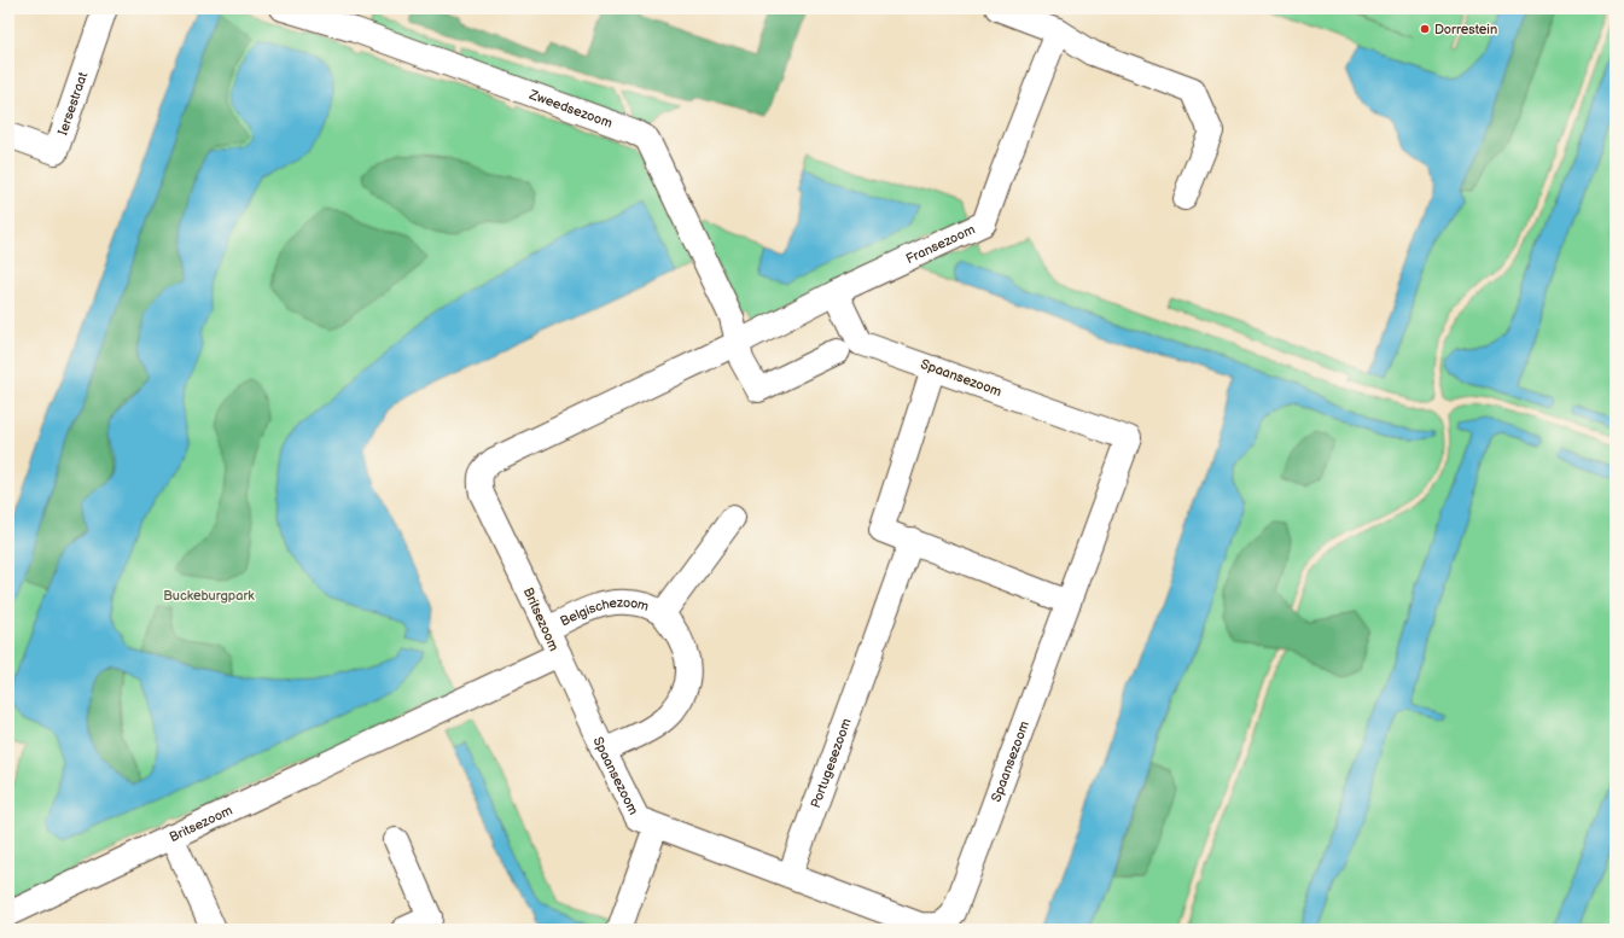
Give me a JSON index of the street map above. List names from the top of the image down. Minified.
{"streets":{"street":["Iersestraat","Zweedsezoom","Fransezoom","Spaansezoom","Belgischezoom","Britsezoom","Portugesezoom"]},"crossings":[["Zweedsezoom","Fransezoom"],["Zweedsezoom","Britsezoom"],["Fransezoom","Spaansezoom"],["Fransezoom","Britsezoom"],["Spaansezoom","Belgischezoom"],["Spaansezoom","Britsezoom"],["Spaansezoom","Portugesezoom"],["Belgischezoom","Britsezoom"]],"parks":["Buckeburgpark"],"places":["Dorrestein"]}
